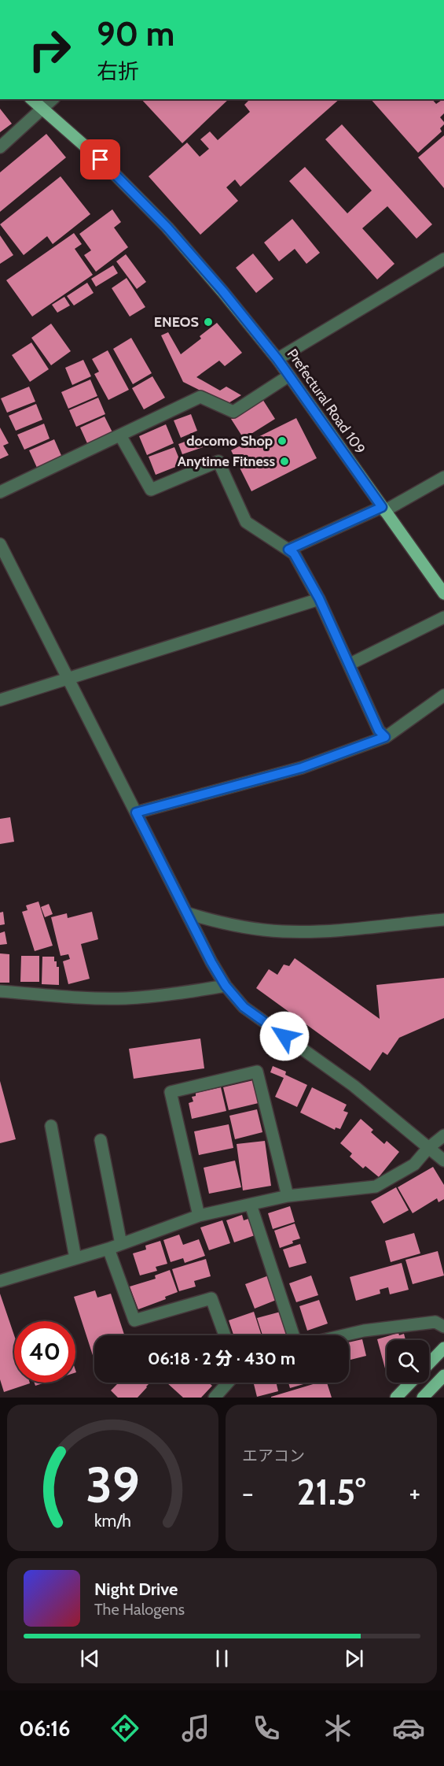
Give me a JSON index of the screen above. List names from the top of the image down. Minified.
{"streets":{"main road":["Prefectural Road 109"]},"places":["ENEOS","docomo Shop","Anytime Fitness"],"page":{"turn":["90 m","右折"],"limit":"40","trip":"06:18 · 2 分 · 430 m","tile":"エアコン","heat":["−","21.5°","+"],"song":["Night Drive","The Halogens"],"tabs":"06:16","gauge":["39","km/h"]}}
